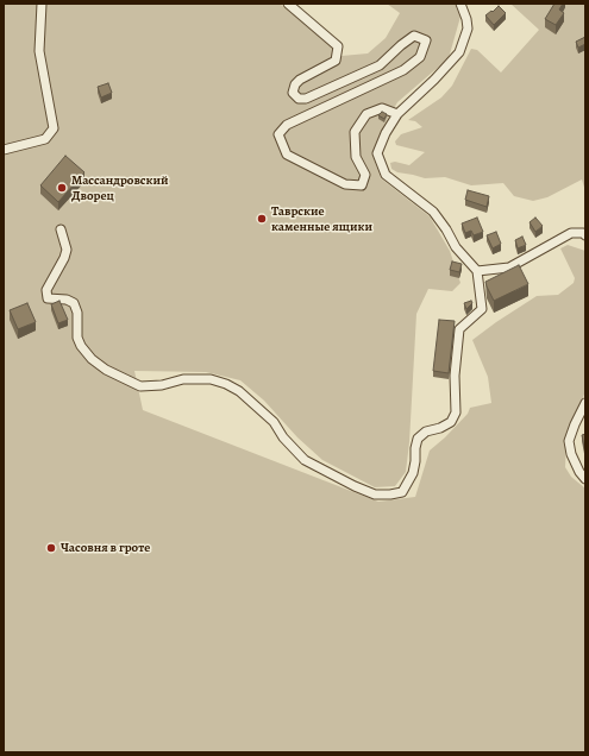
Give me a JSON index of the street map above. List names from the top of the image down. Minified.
{"places":["Массандровский Дворец","Таврские каменные ящики","Часовня в гроте"]}
